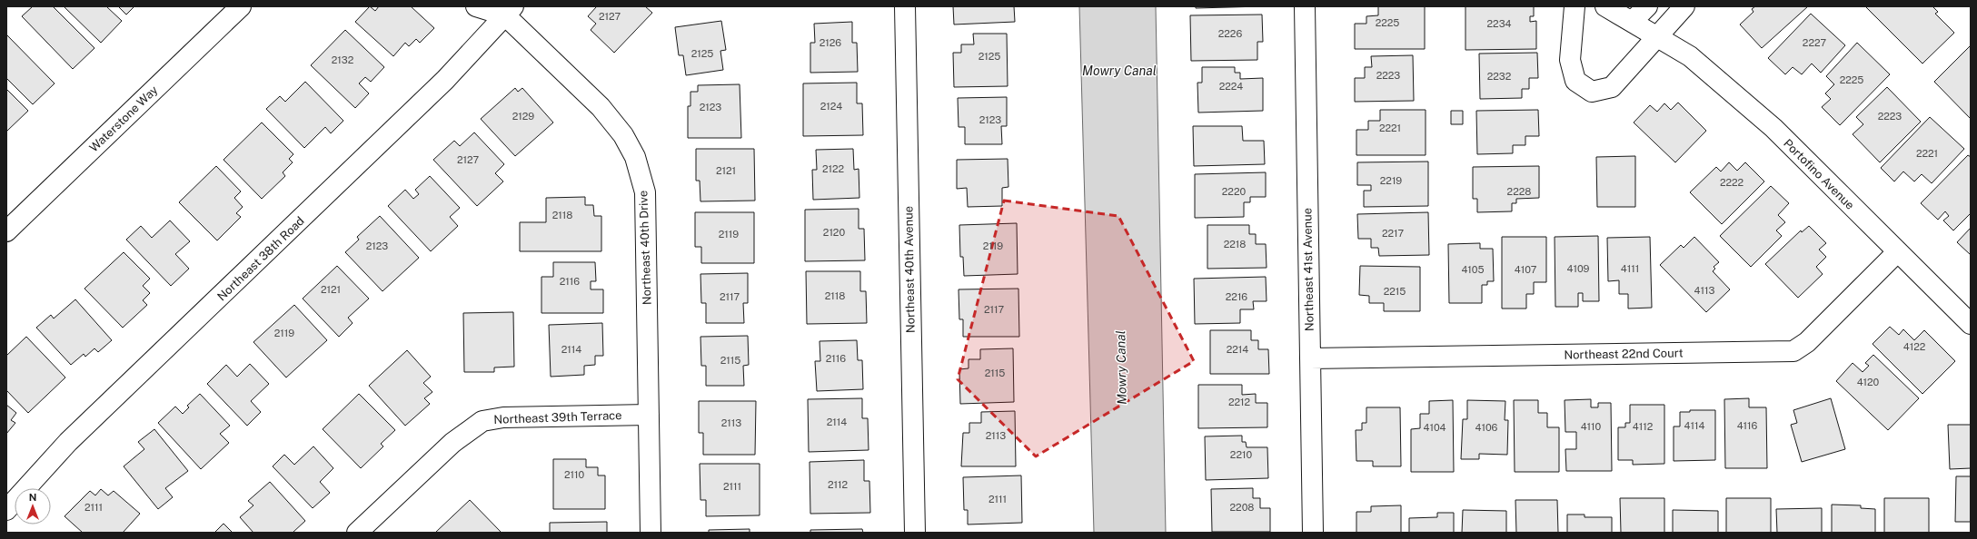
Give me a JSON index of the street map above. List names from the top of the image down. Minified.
{"streets":{"street":["Waterstone Way","Portofino Avenue","Northeast 40th Drive","Northeast 38th Road","Northeast 40th Avenue","Northeast 41st Avenue","Northeast 22nd Court","Northeast 39th Terrace"]},"crossings":[["Portofino Avenue","Northeast 22nd Court"],["Northeast 40th Drive","Northeast 38th Road"],["Northeast 40th Drive","Northeast 39th Terrace"],["Northeast 41st Avenue","Northeast 22nd Court"]],"water":["Mowry Canal"],"house_numbers":["2127","2225","2234","2226","2126","2227","2125","2125","2132","2223","2232","2225","2224","2124","2123","2129","2223","2123","2221","2221","2127","2122","2121","2219","2222","2220","2228","2118","2120","2217","2119","2218","2123","2119","4109","4111","4105","4107","2116","2121","4113","2215","2118","2117","2216","2117","2119","4122","2114","2214","2116","2115","2115","4120","2212","2114","2113","4114","4116","4110","4112","4104","4106","2113","2210","2110","2112","2111","2111","2111","2208"],"north":"top"}
